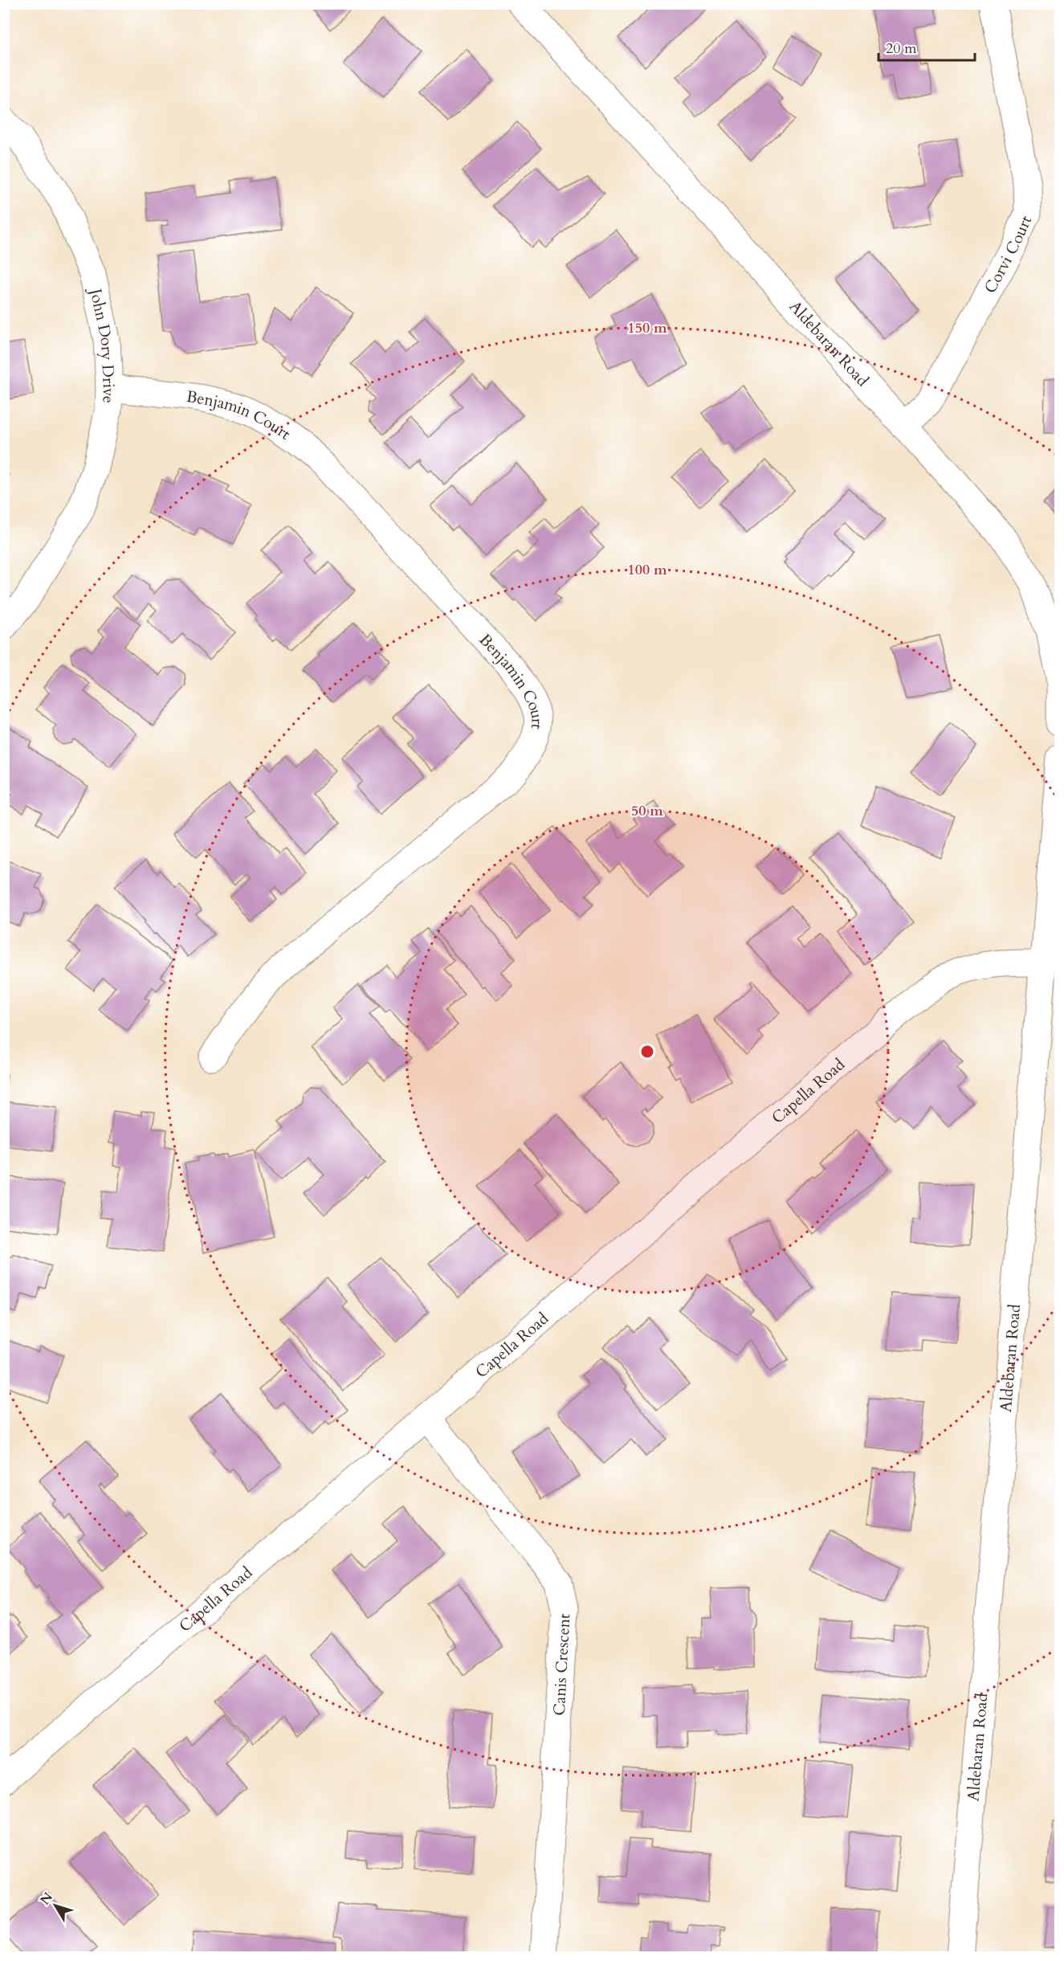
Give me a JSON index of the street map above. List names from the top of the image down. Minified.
{"streets":{"street":["Corvi Court","Aldebaran Road","John Dory Drive","Benjamin Court","Capella Road","Canis Crescent"]},"crossings":[["Corvi Court","Aldebaran Road"],["Aldebaran Road","Capella Road"],["John Dory Drive","Benjamin Court"],["Capella Road","Canis Crescent"]],"scale_bar":"20 m","north":"top left","rings":["150 m","100 m","50 m"]}
